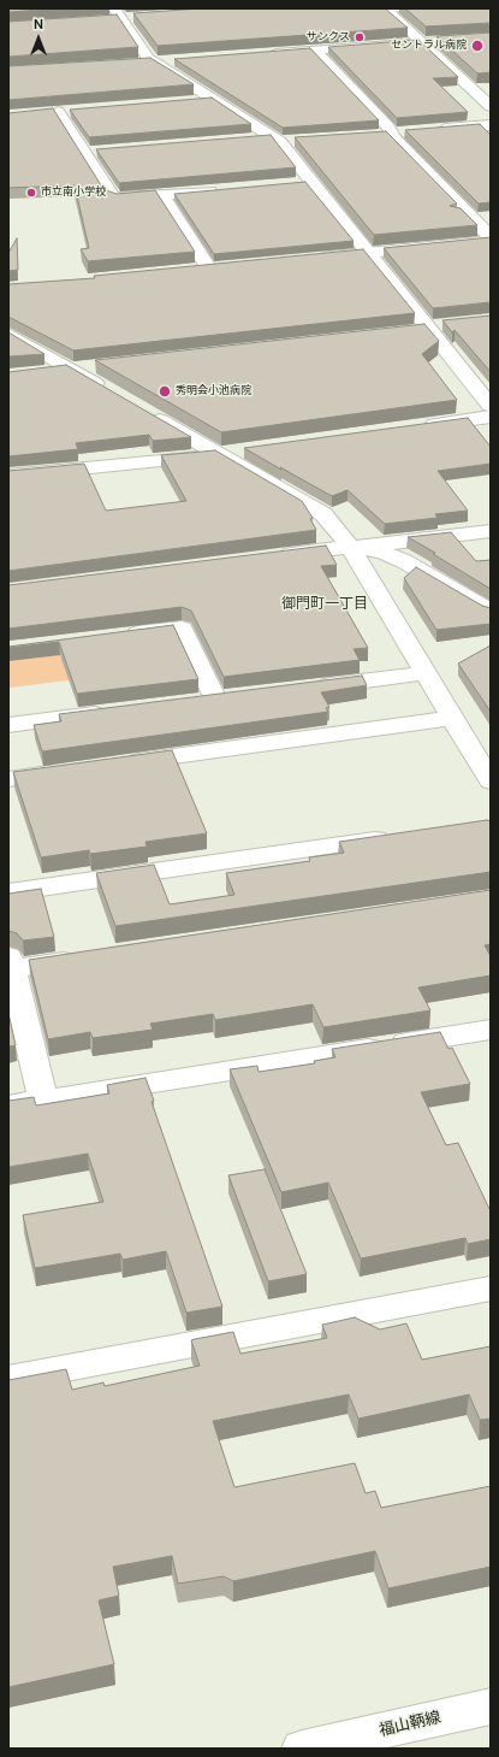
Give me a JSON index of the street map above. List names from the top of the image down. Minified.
{"streets":{"street":["福山鞆線"]},"districts":["御門町一丁目"],"places":["サンクス","セントラル病院","市立南小学校","秀明会小池病院"],"north":"top"}
